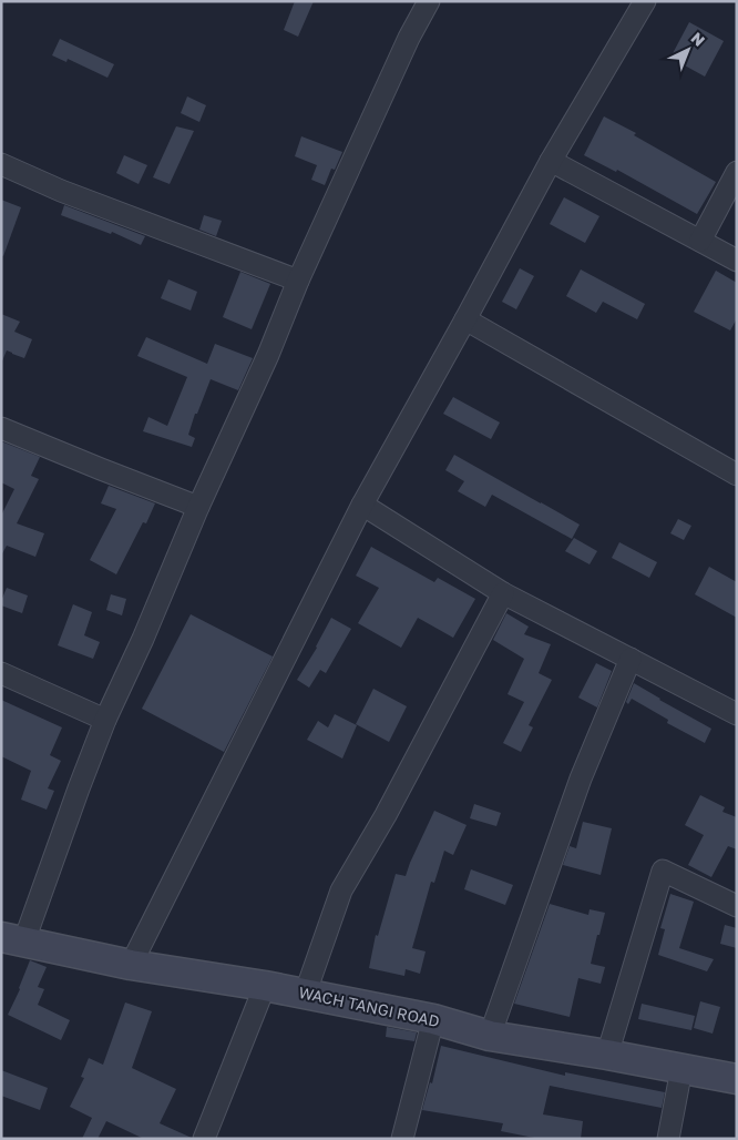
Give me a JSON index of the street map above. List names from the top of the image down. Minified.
{"streets":{"main road":["WACH TANGI ROAD"]},"north":"top right"}
